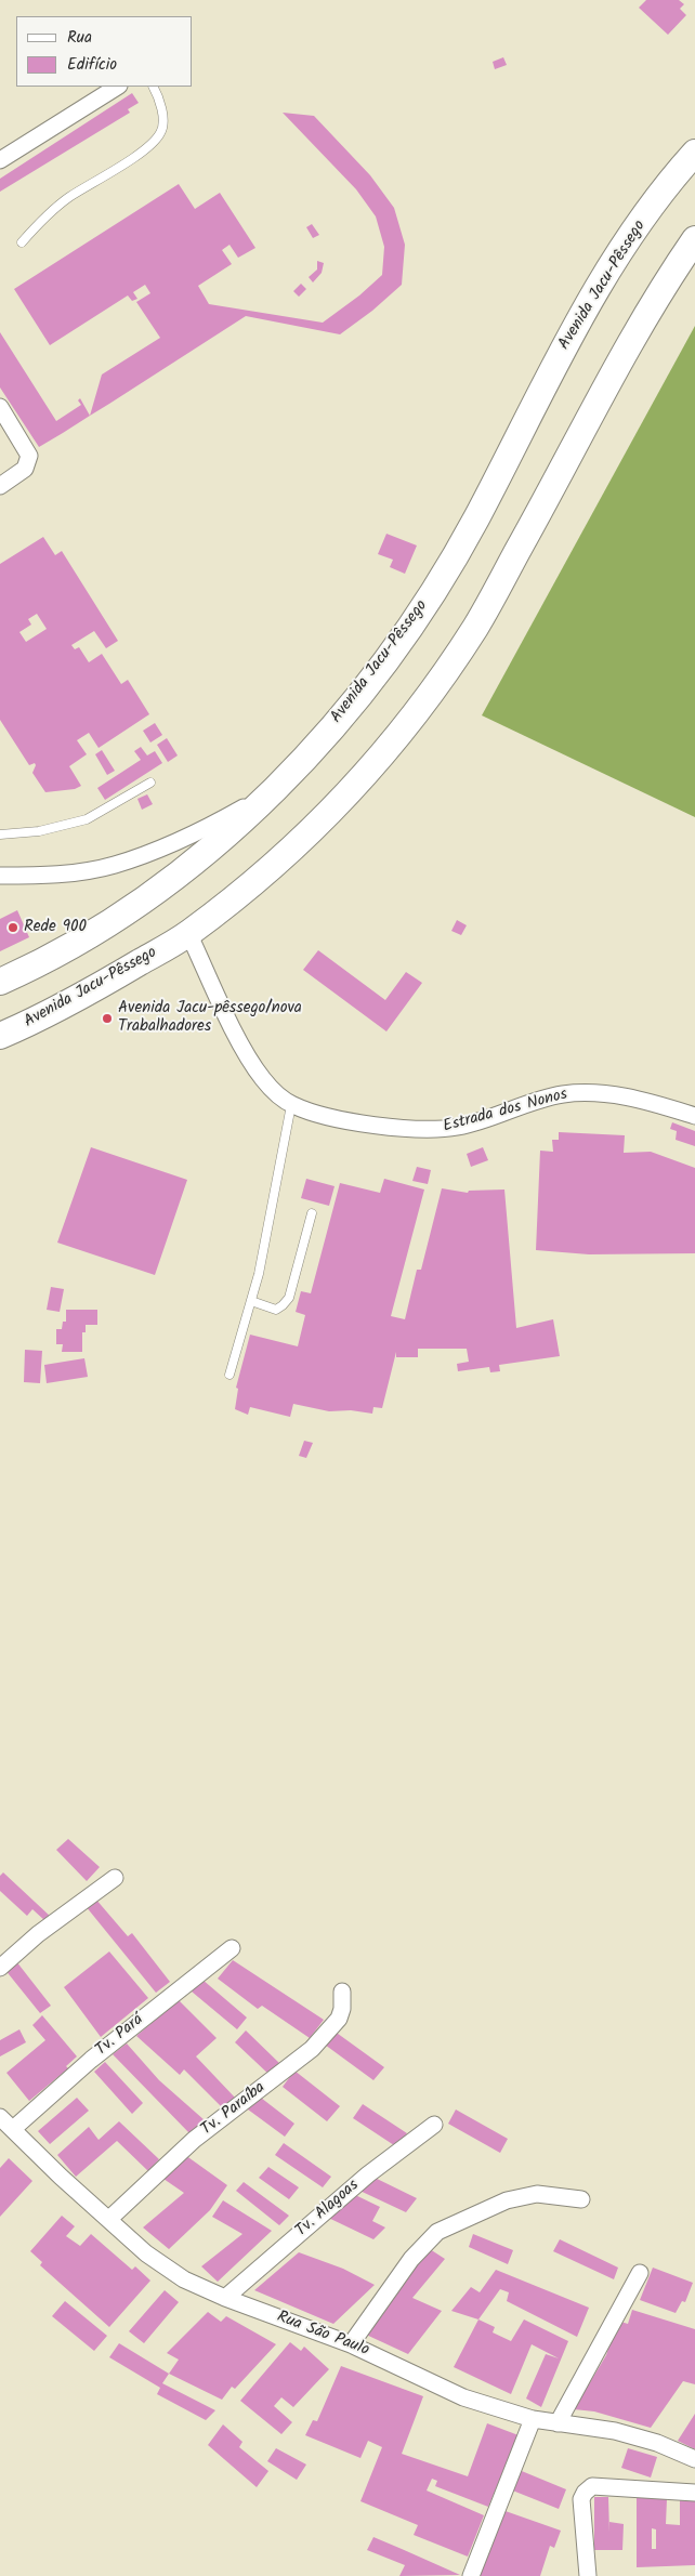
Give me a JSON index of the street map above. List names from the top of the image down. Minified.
{"streets":{"highway":["Avenida Jacu-Pêssego"],"street":["Estrada dos Nonos","Tv. Pará","Tv. Paraíba","Tv. Alagoas","Rua São Paulo"]},"crossings":[["Avenida Jacu-Pêssego","Estrada dos Nonos"],["Tv. Pará","Rua São Paulo"],["Tv. Paraíba","Rua São Paulo"],["Tv. Alagoas","Rua São Paulo"]],"places":["Rede 900","Avenida Jacu-pêssego/nova Trabalhadores"],"legend":["Rua","Edifício"]}
